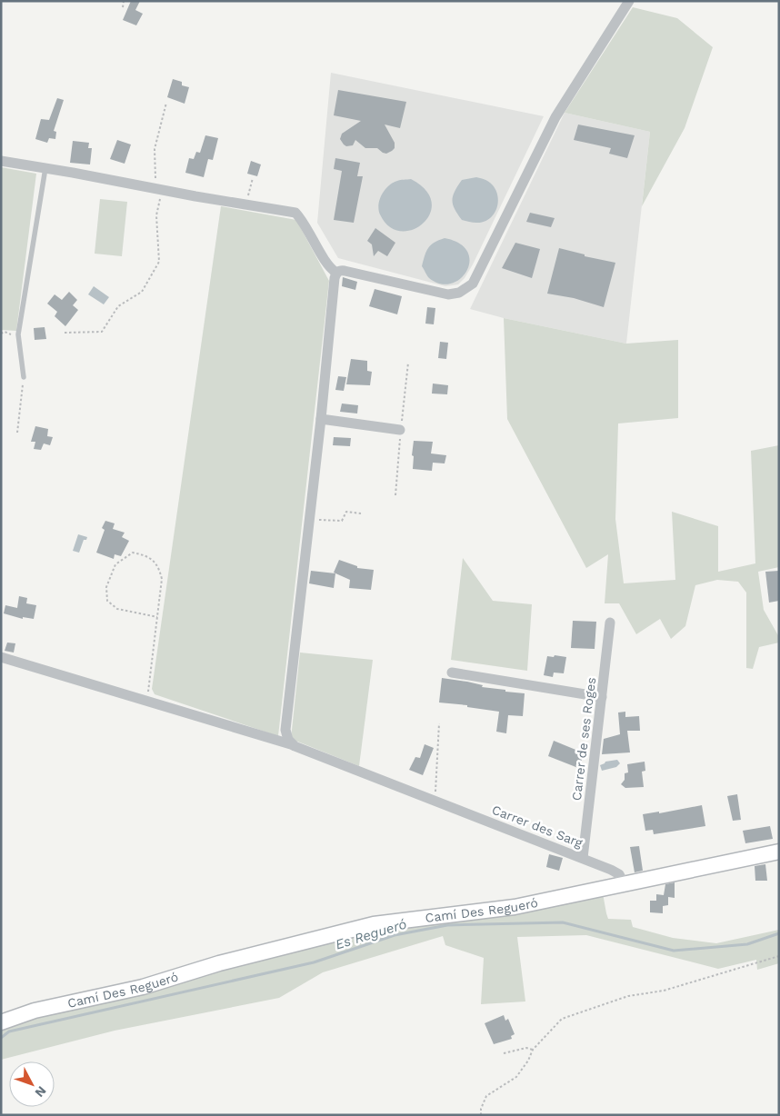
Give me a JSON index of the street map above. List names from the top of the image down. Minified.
{"streets":{"street":["Carrer de ses Roges","Carrer des Sarg","Camí Des Regueró"]},"crossings":[["Carrer de ses Roges","Carrer des Sarg"],["Carrer des Sarg","Camí Des Regueró"]],"water":["Es Regueró"],"north":"bottom right"}
